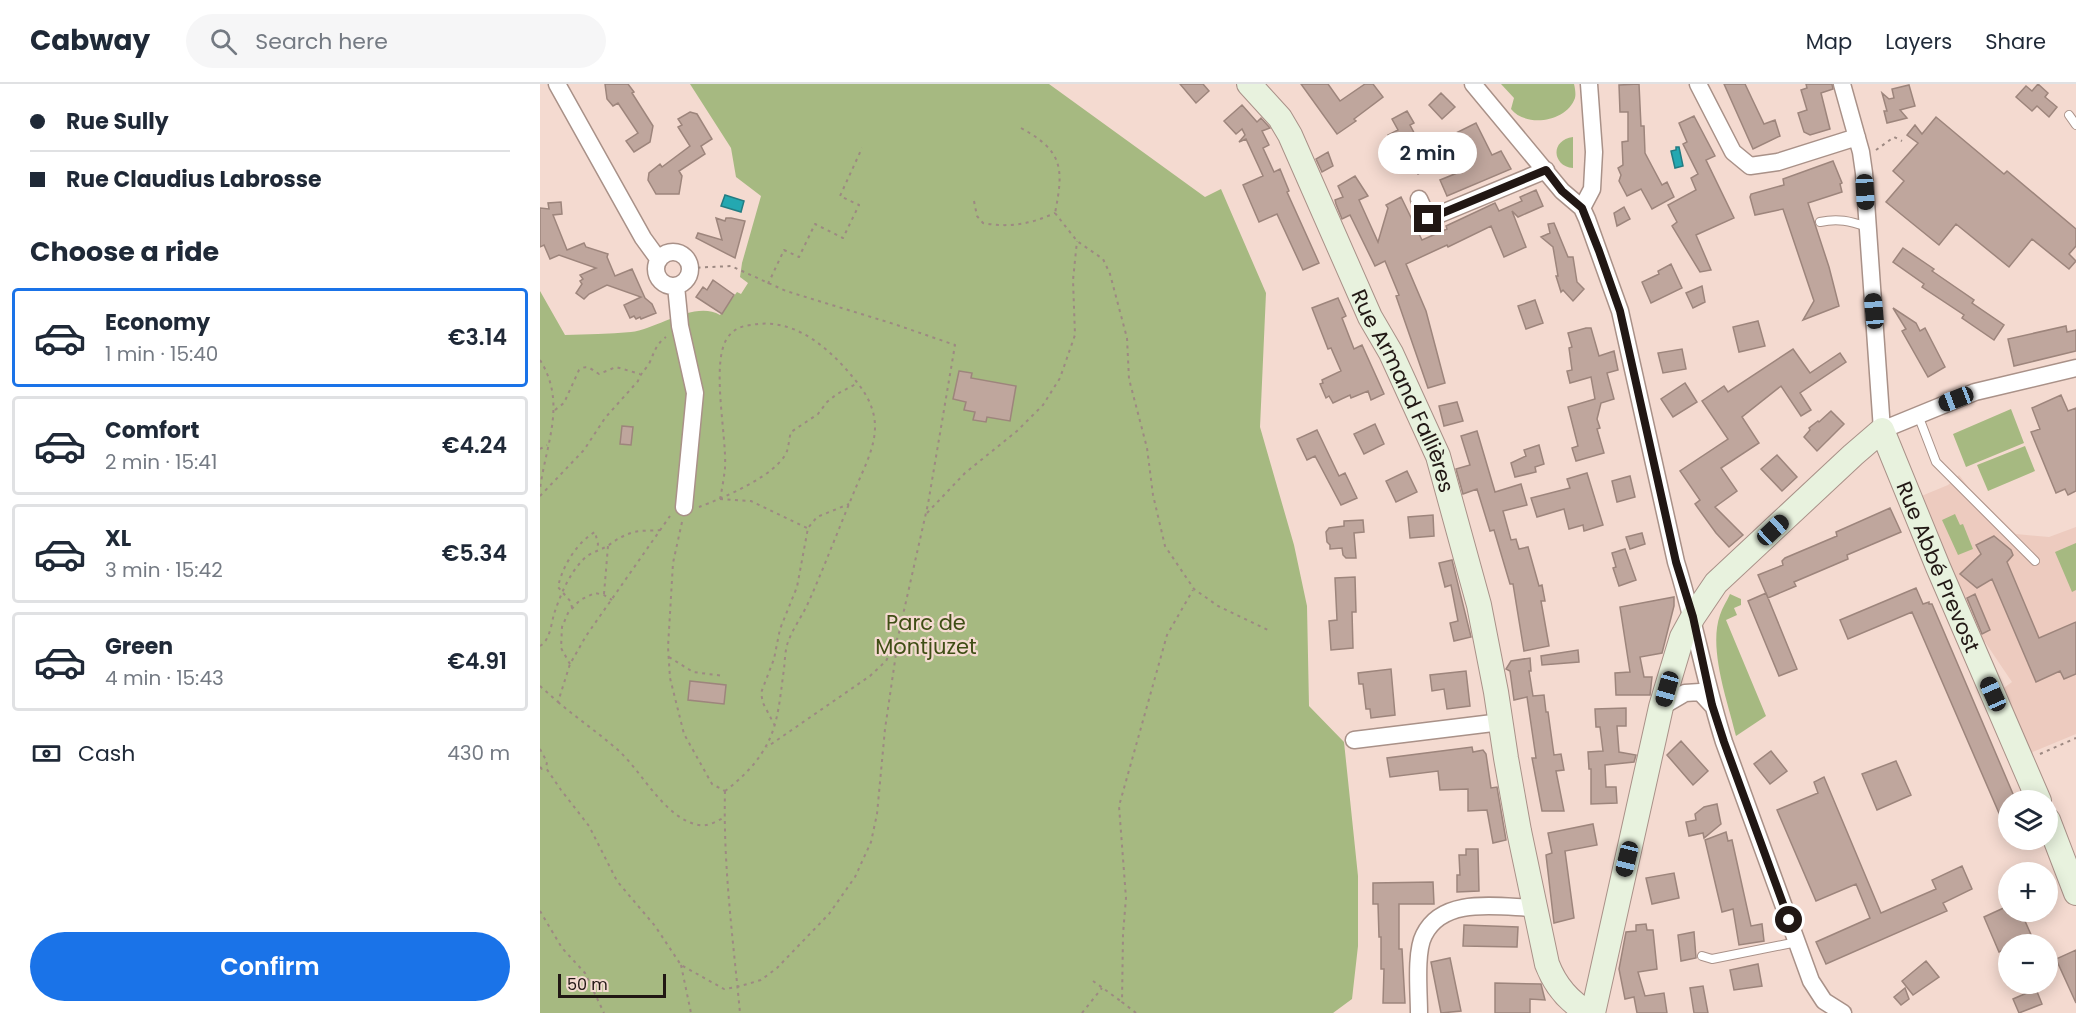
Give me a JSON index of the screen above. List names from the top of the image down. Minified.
{"streets":{"street":["Rue Armand Fallières","Rue Abbé Prevost"]},"parks":["Parc de Montjuzet"],"scale_bar":"50 m","page":{"header":"Cabway","search":"Search here","nav":["Map","Layers","Share"],"banner":["Rue Sully","Rue Claudius Labrosse"],"bubble":"2 min","heading":"Choose a ride","list":[{"name":"Economy","note":"1 min · 15:40","value":"€3.14"},{"name":"Comfort","note":"2 min · 15:41","value":"€4.24"},{"name":"XL","note":"3 min · 15:42","value":"€5.34"},{"name":"Green","note":"4 min · 15:43","value":"€4.91"}],"pay":["Cash","430 m"],"map_buttons":["+","−"],"buttons":"Confirm","scale":"50 m"}}
